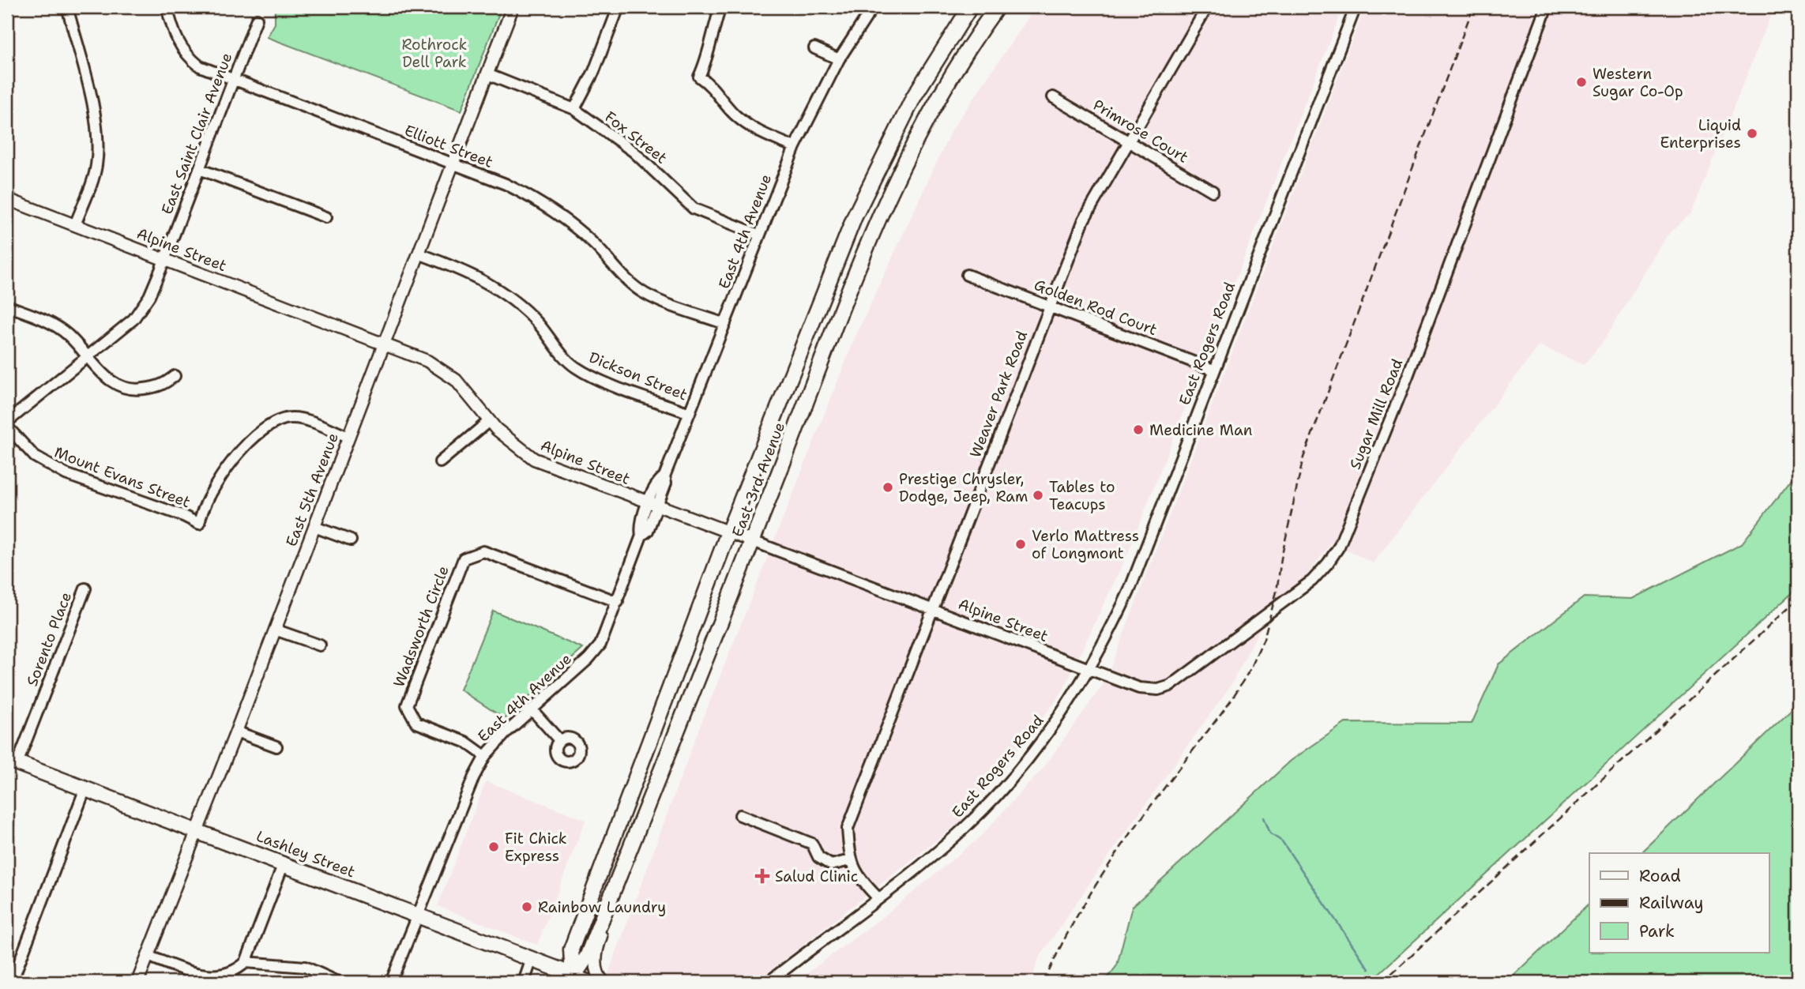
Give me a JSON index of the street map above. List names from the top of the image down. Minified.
{"streets":{"main road":["East 3rd Avenue","Lashley Street"],"street":["Primrose Court","East Saint Clair Avenue","Fox Street","Elliott Street","East 4th Avenue","Alpine Street","Golden Rod Court","East Rogers Road","Dickson Street","Weaver Park Road","Sugar Mill Road","Mount Evans Street","East 5th Avenue","Wadsworth Circle","Sorento Place"]},"crossings":[["Primrose Court","Weaver Park Road"],["East Saint Clair Avenue","Elliott Street"],["East Saint Clair Avenue","Alpine Street"],["Fox Street","East 4th Avenue"],["Fox Street","East 5th Avenue"],["Elliott Street","East 4th Avenue"],["Elliott Street","East 5th Avenue"],["East 4th Avenue","Alpine Street"],["East 4th Avenue","Dickson Street"],["East 4th Avenue","Wadsworth Circle"],["East 4th Avenue","Lashley Street"],["Alpine Street","East Rogers Road"],["Alpine Street","Weaver Park Road"],["Alpine Street","Sugar Mill Road"],["Alpine Street","East 3rd Avenue"],["Alpine Street","East 5th Avenue"],["Golden Rod Court","East Rogers Road"],["Golden Rod Court","Weaver Park Road"],["East Rogers Road","Weaver Park Road"],["East Rogers Road","Sugar Mill Road"],["Dickson Street","East 5th Avenue"],["Mount Evans Street","East 5th Avenue"],["East 3rd Avenue","Lashley Street"],["East 5th Avenue","Lashley Street"],["Sorento Place","Lashley Street"]],"parks":["Rothrock Dell Park"],"places":{"other":["Western Sugar Co-Op","Liquid Enterprises","Medicine Man","Prestige Chrysler, Dodge, Jeep, Ram","Tables to Teacups","Verlo Mattress of Longmont","Fit Chick Express","Rainbow Laundry"],"health":["Salud Clinic"]},"legend":["Road","Railway","Park"]}
